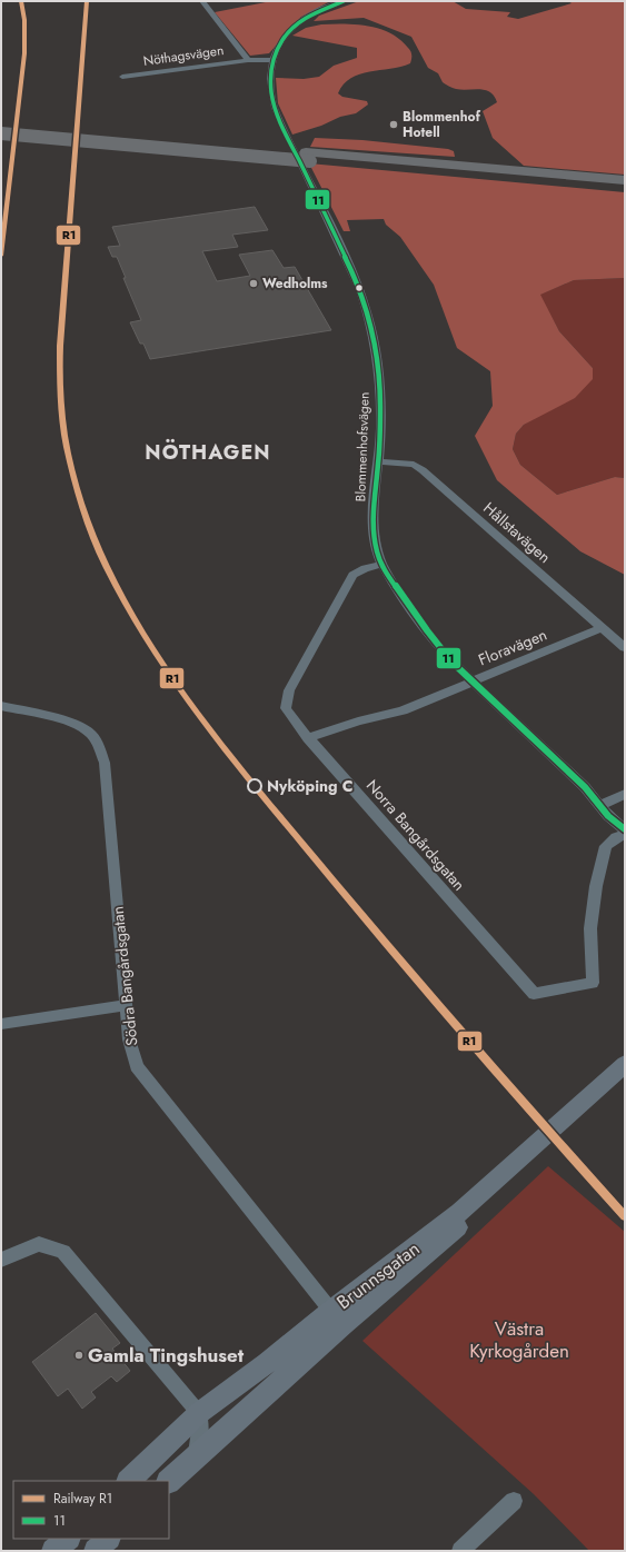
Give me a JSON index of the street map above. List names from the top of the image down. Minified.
{"streets":{"main road":["Brunnsgatan"],"street":["Nöthagsvägen","Blommenhofsvägen","Hållstavägen","Floravägen","Norra Bangårdsgatan","Södra Bangårdsgatan"]},"crossings":[["Nöthagsvägen","Blommenhofsvägen"],["Blommenhofsvägen","Hållstavägen"],["Blommenhofsvägen","Floravägen"],["Blommenhofsvägen","Norra Bangårdsgatan"],["Hållstavägen","Floravägen"],["Floravägen","Norra Bangårdsgatan"],["Södra Bangårdsgatan","Brunnsgatan"]],"districts":["NÖTHAGEN"],"parks":["Västra Kyrkogården"],"places":["Blommenhof Hotell","Wedholms","Nyköping C","Gamla Tingshuset"],"lines":["rail line R1","transit line 11"],"legend":["Railway R1","11"]}
